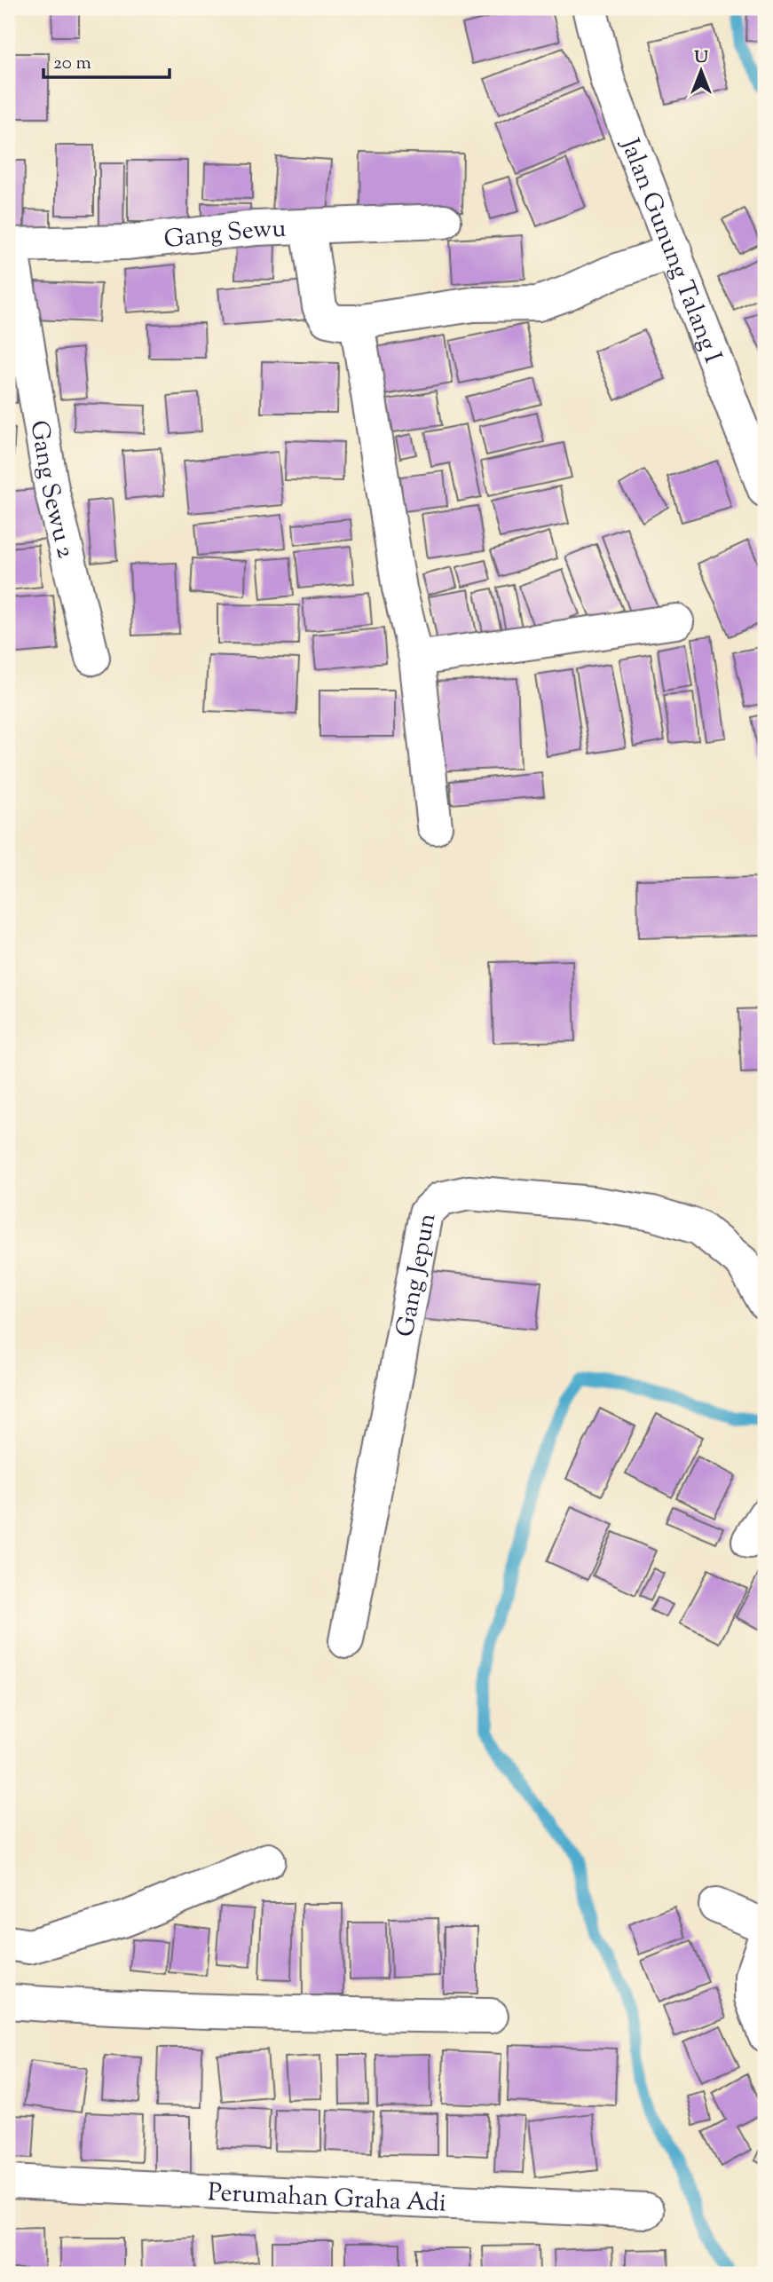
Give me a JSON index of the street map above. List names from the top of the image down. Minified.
{"streets":{"street":["Gang Sewu","Jalan Gunung Talang I","Gang Sewu 2","Gang Jepun","Perumahan Graha Adi"]},"crossings":[["Gang Sewu","Gang Sewu 2"]],"scale_bar":"20 m","north":"top"}
